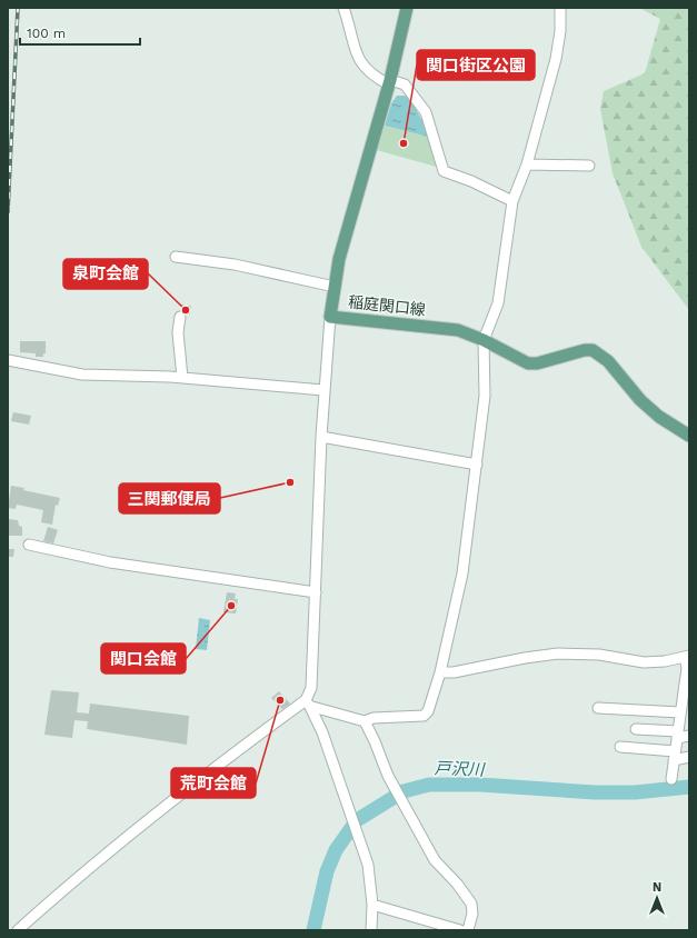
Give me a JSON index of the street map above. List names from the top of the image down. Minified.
{"streets":{"main road":["稲庭関口線"]},"water":["戸沢川"],"places":["関口街区公園","泉町会館","三関郵便局","関口会館","荒町会館"],"scale_bar":"100 m","north":"top"}
